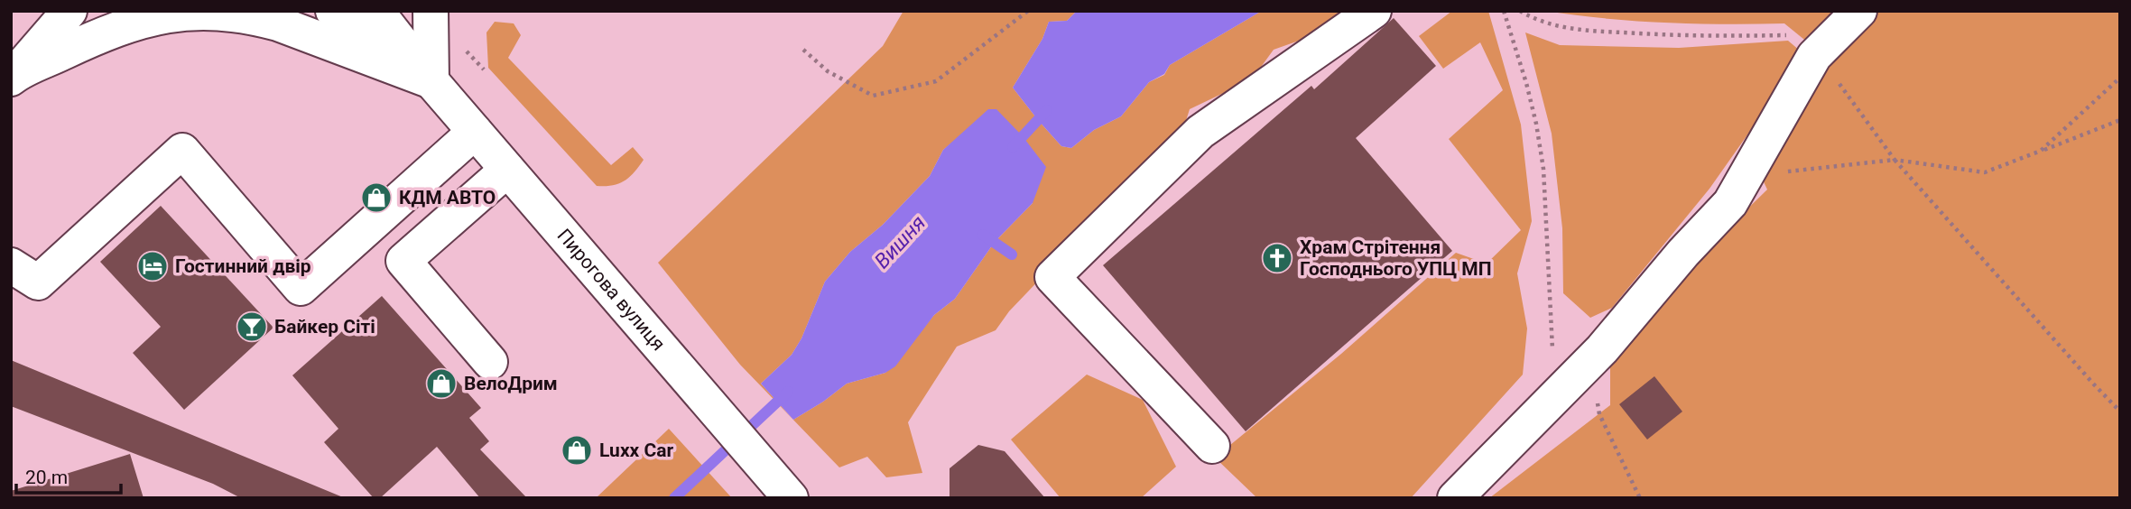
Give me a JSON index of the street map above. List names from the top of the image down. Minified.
{"streets":{"main road":["Пирогова вулиця"]},"water":["Вишня"],"places":{"shop":["КДМ АВТО","ВелоДрим","Luxx Car"],"church":["Храм Стрітення Господнього УПЦ МП"],"hotel":["Гостинний двір"],"bar":["Байкер Сіті"]},"scale_bar":"20 m"}
